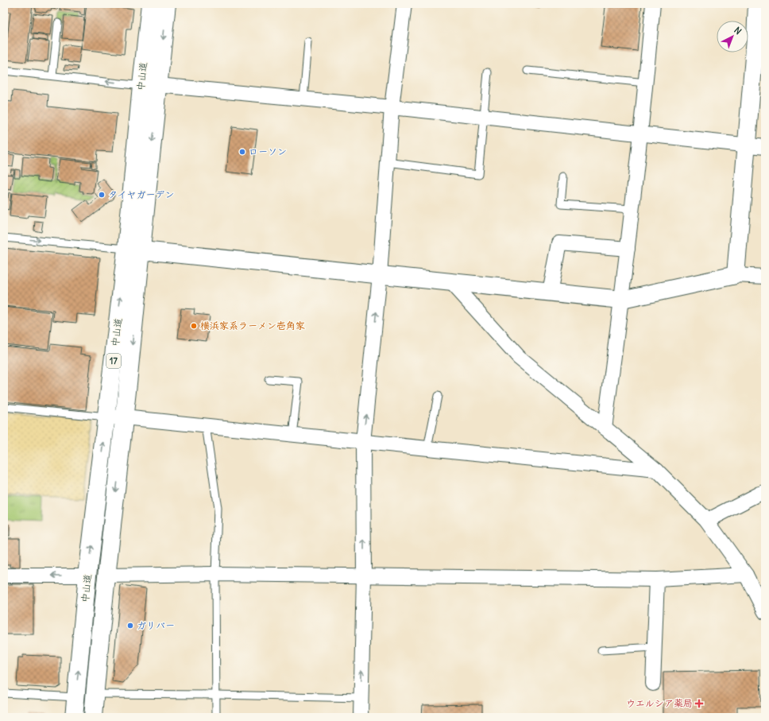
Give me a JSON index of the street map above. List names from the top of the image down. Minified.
{"streets":{"main road":["中山道","17"]},"places":{"other":["ローソン","タイヤガーデン","横浜家系ラーメン壱角家","ガリバー"],"health":["ウエルシア薬局"]},"north":"top right"}
